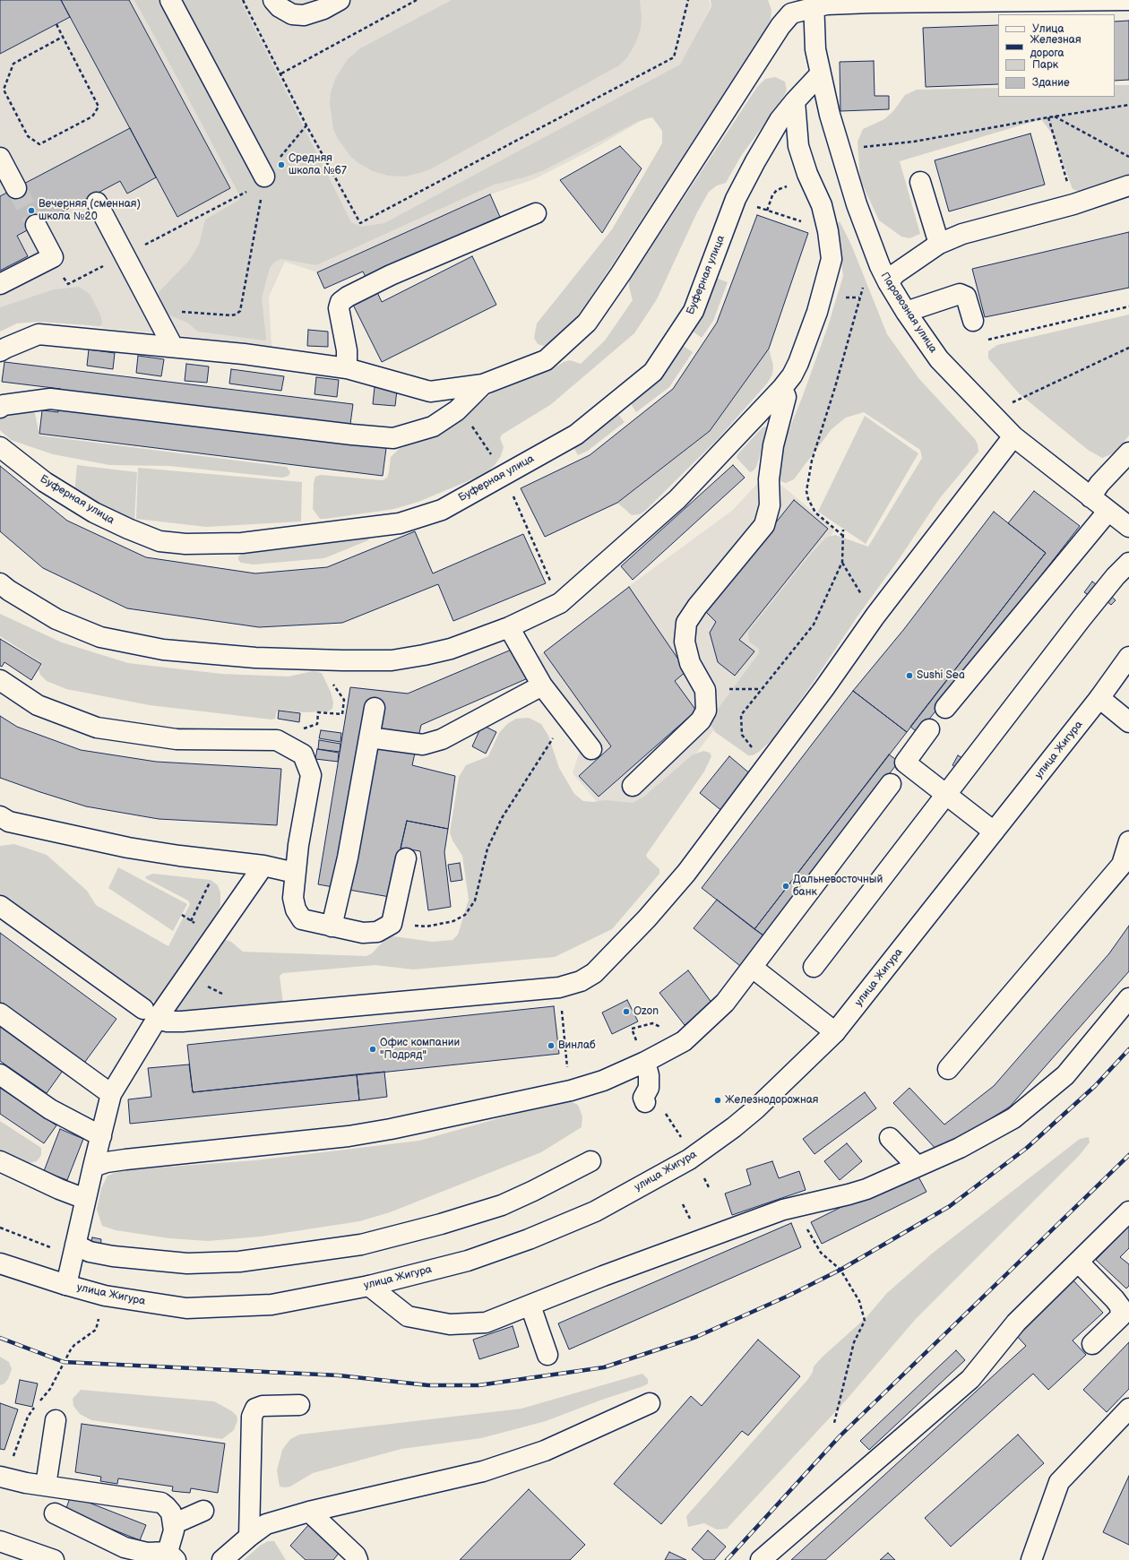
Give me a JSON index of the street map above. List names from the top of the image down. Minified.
{"streets":{"main road":["Буферная улица","Паровозная улица","улица Жигура"]},"crossings":[["Буферная улица","Паровозная улица"]],"places":["Средняя школа №67","Вечерняя (сменная) школа №20","Sushi Sea","Дальневосточный банк","Ozon","Винлаб","Офис компании \"Подряд\"","Железнодорожная"],"legend":["Улица","Железная дорога","Парк","Здание"]}
